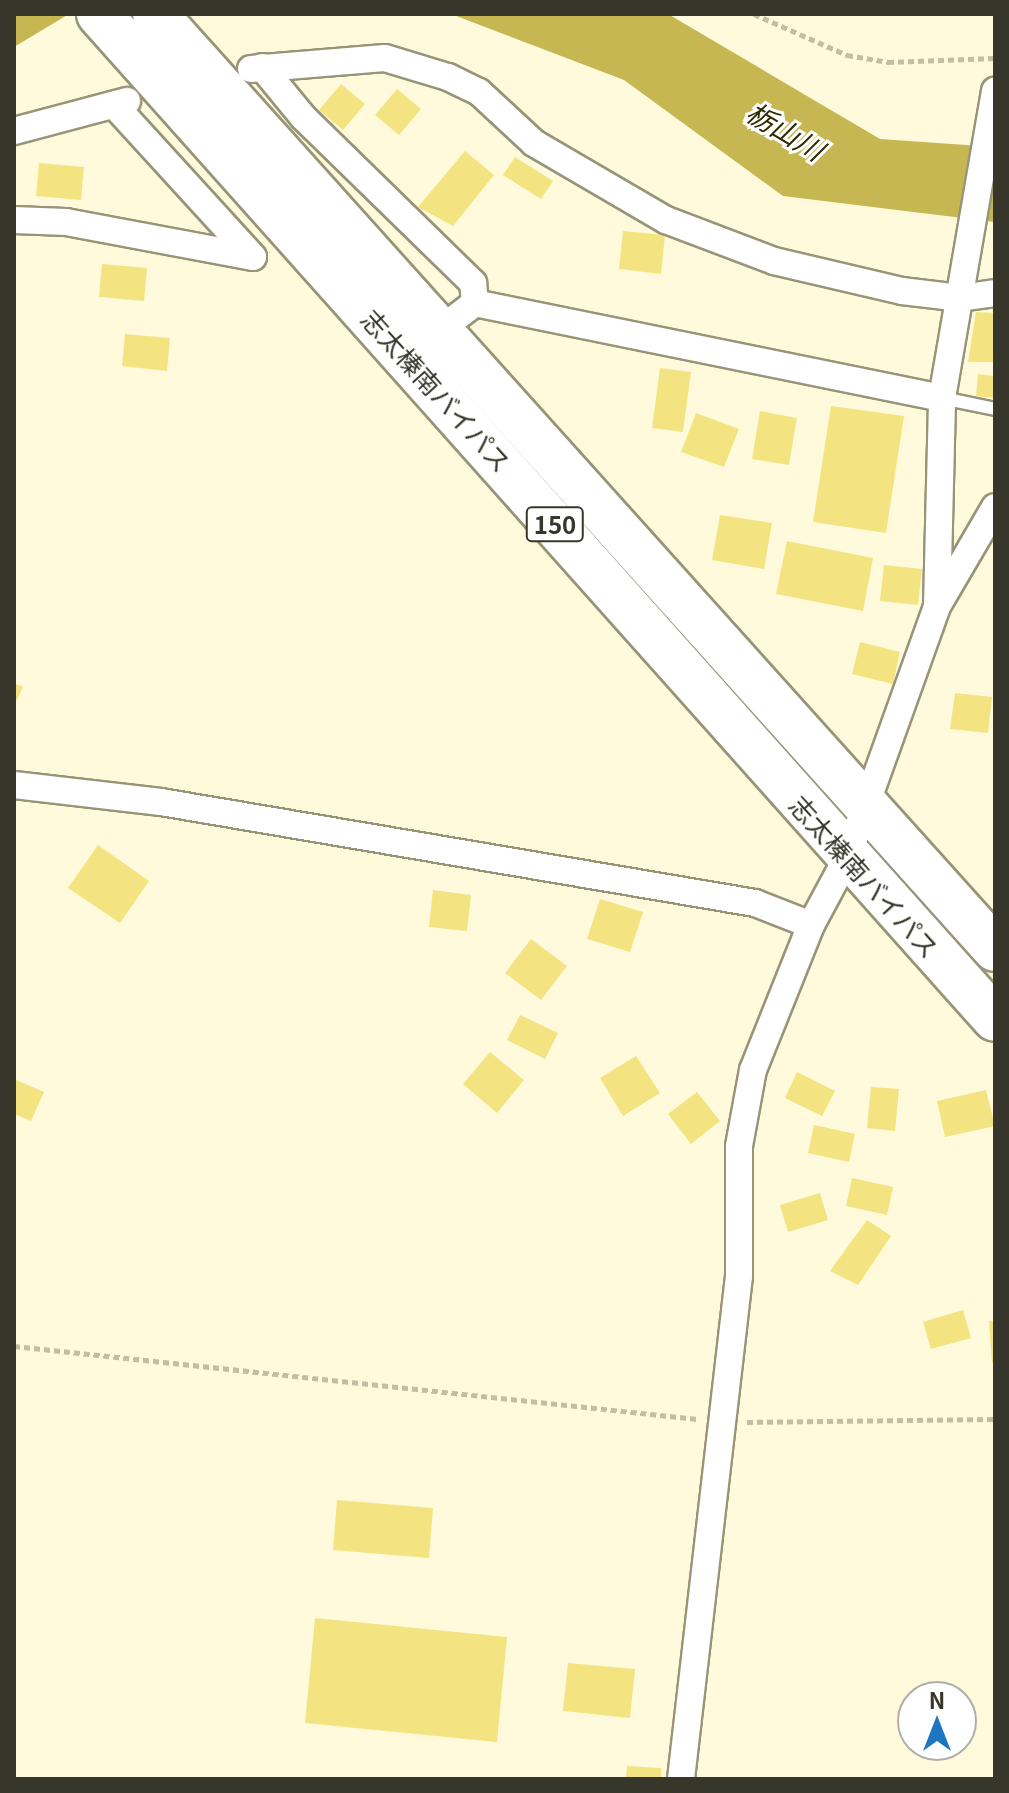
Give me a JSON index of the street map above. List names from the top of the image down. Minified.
{"streets":{"highway":["志太榛南バイパス","150"]},"water":["栃山川"],"north":"top"}
